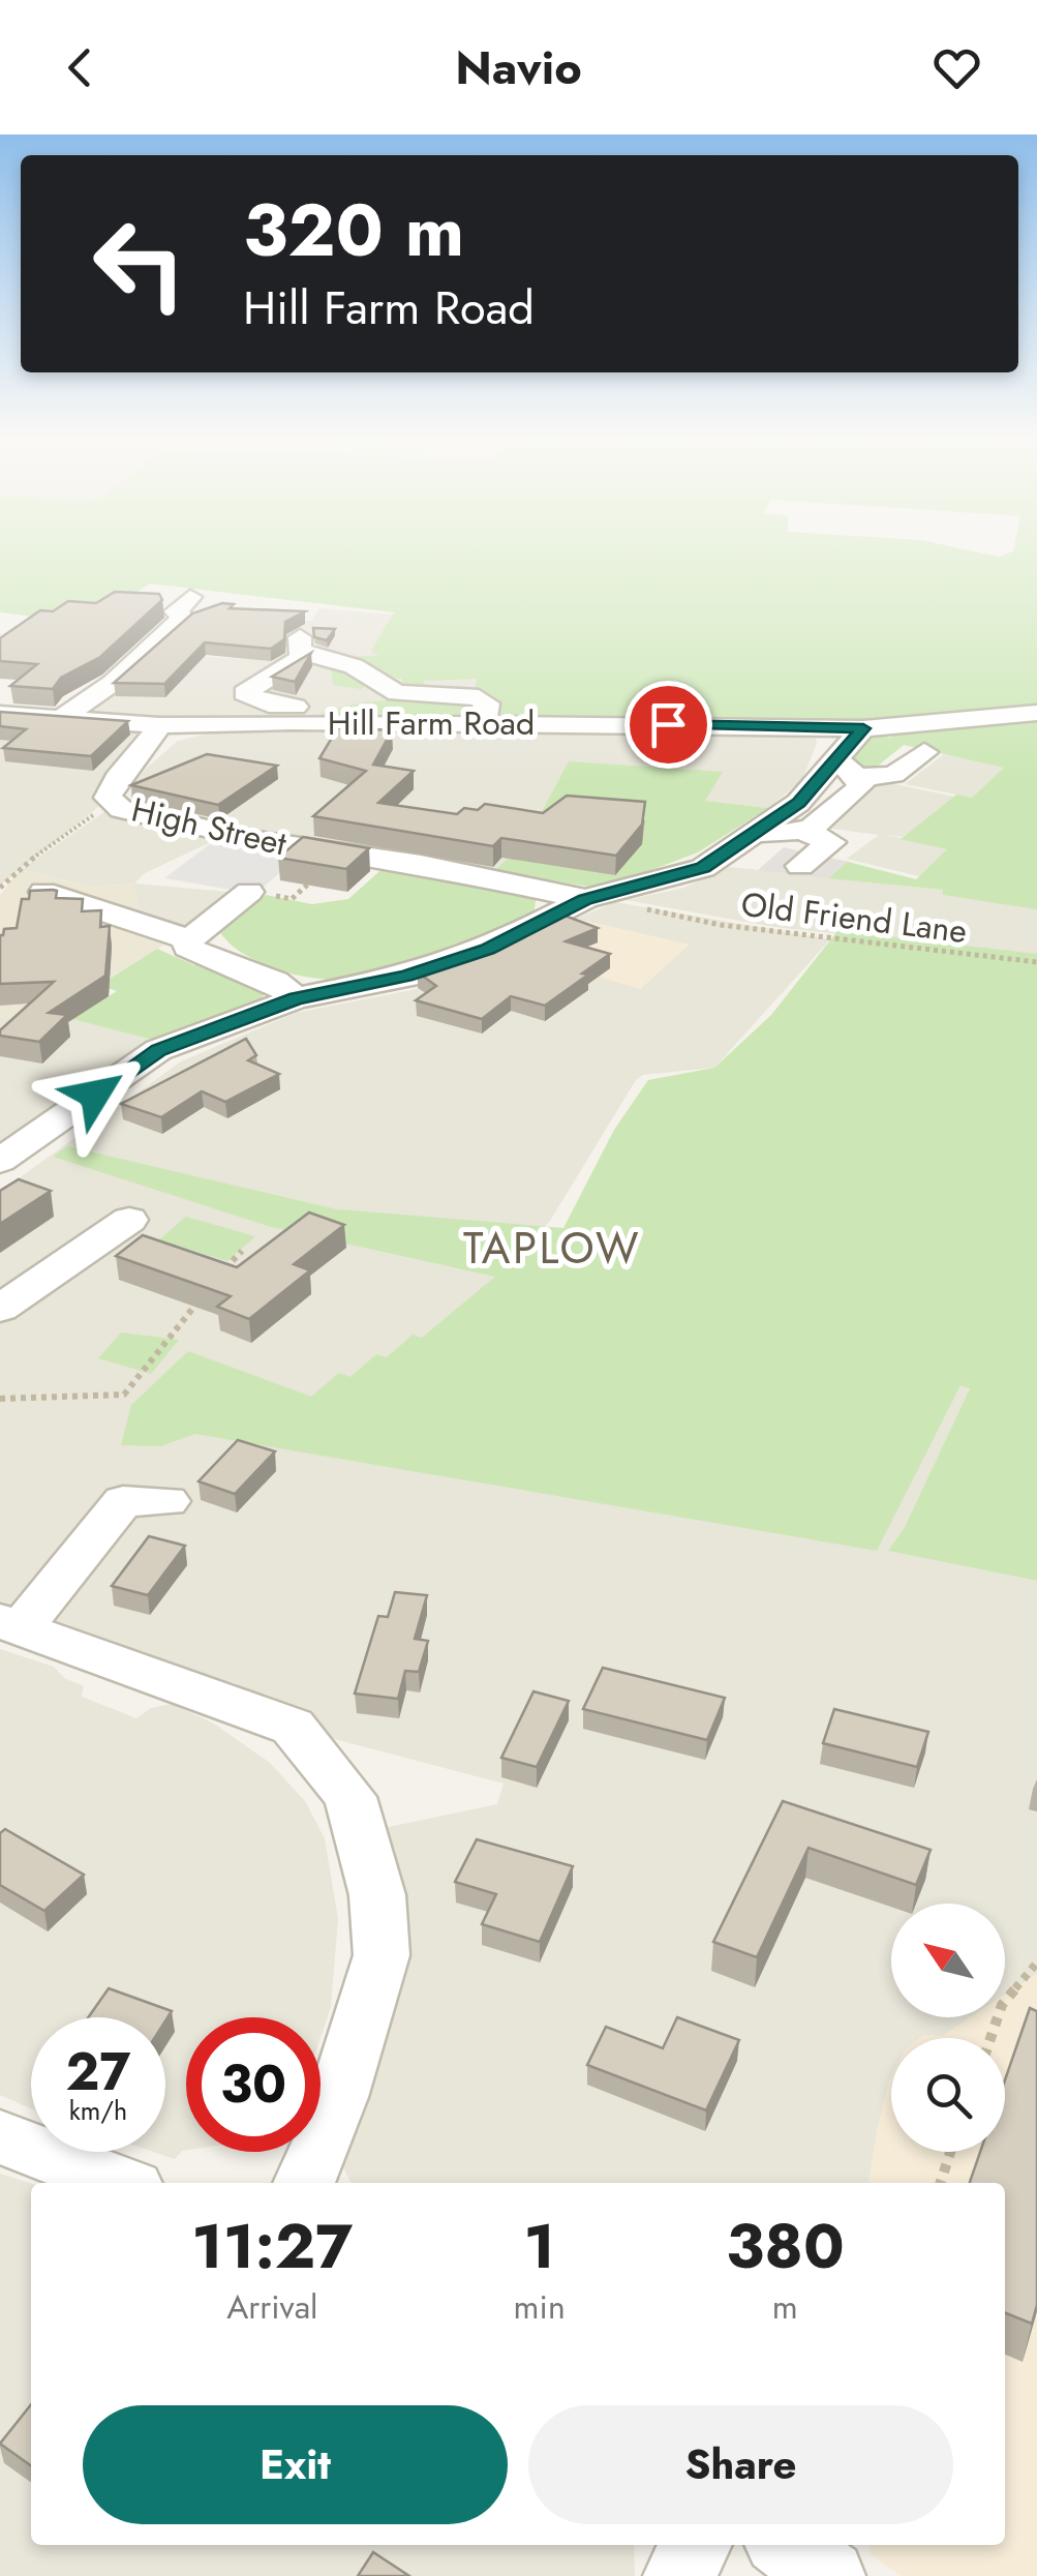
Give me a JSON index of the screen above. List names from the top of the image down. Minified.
{"streets":{"street":["Hill Farm Road","High Street"],"path":["Old Friend Lane"]},"crossings":[["Hill Farm Road","High Street"],["High Street","Old Friend Lane"]],"districts":["TAPLOW"],"north":"top left","page":{"header":"Navio","turn":["320 m","Hill Farm Road"],"speed":"27 km/h","limit":"30","eta":["11:27","Arrival","1","min","380","m"],"buttons":["Exit","Share"]}}
